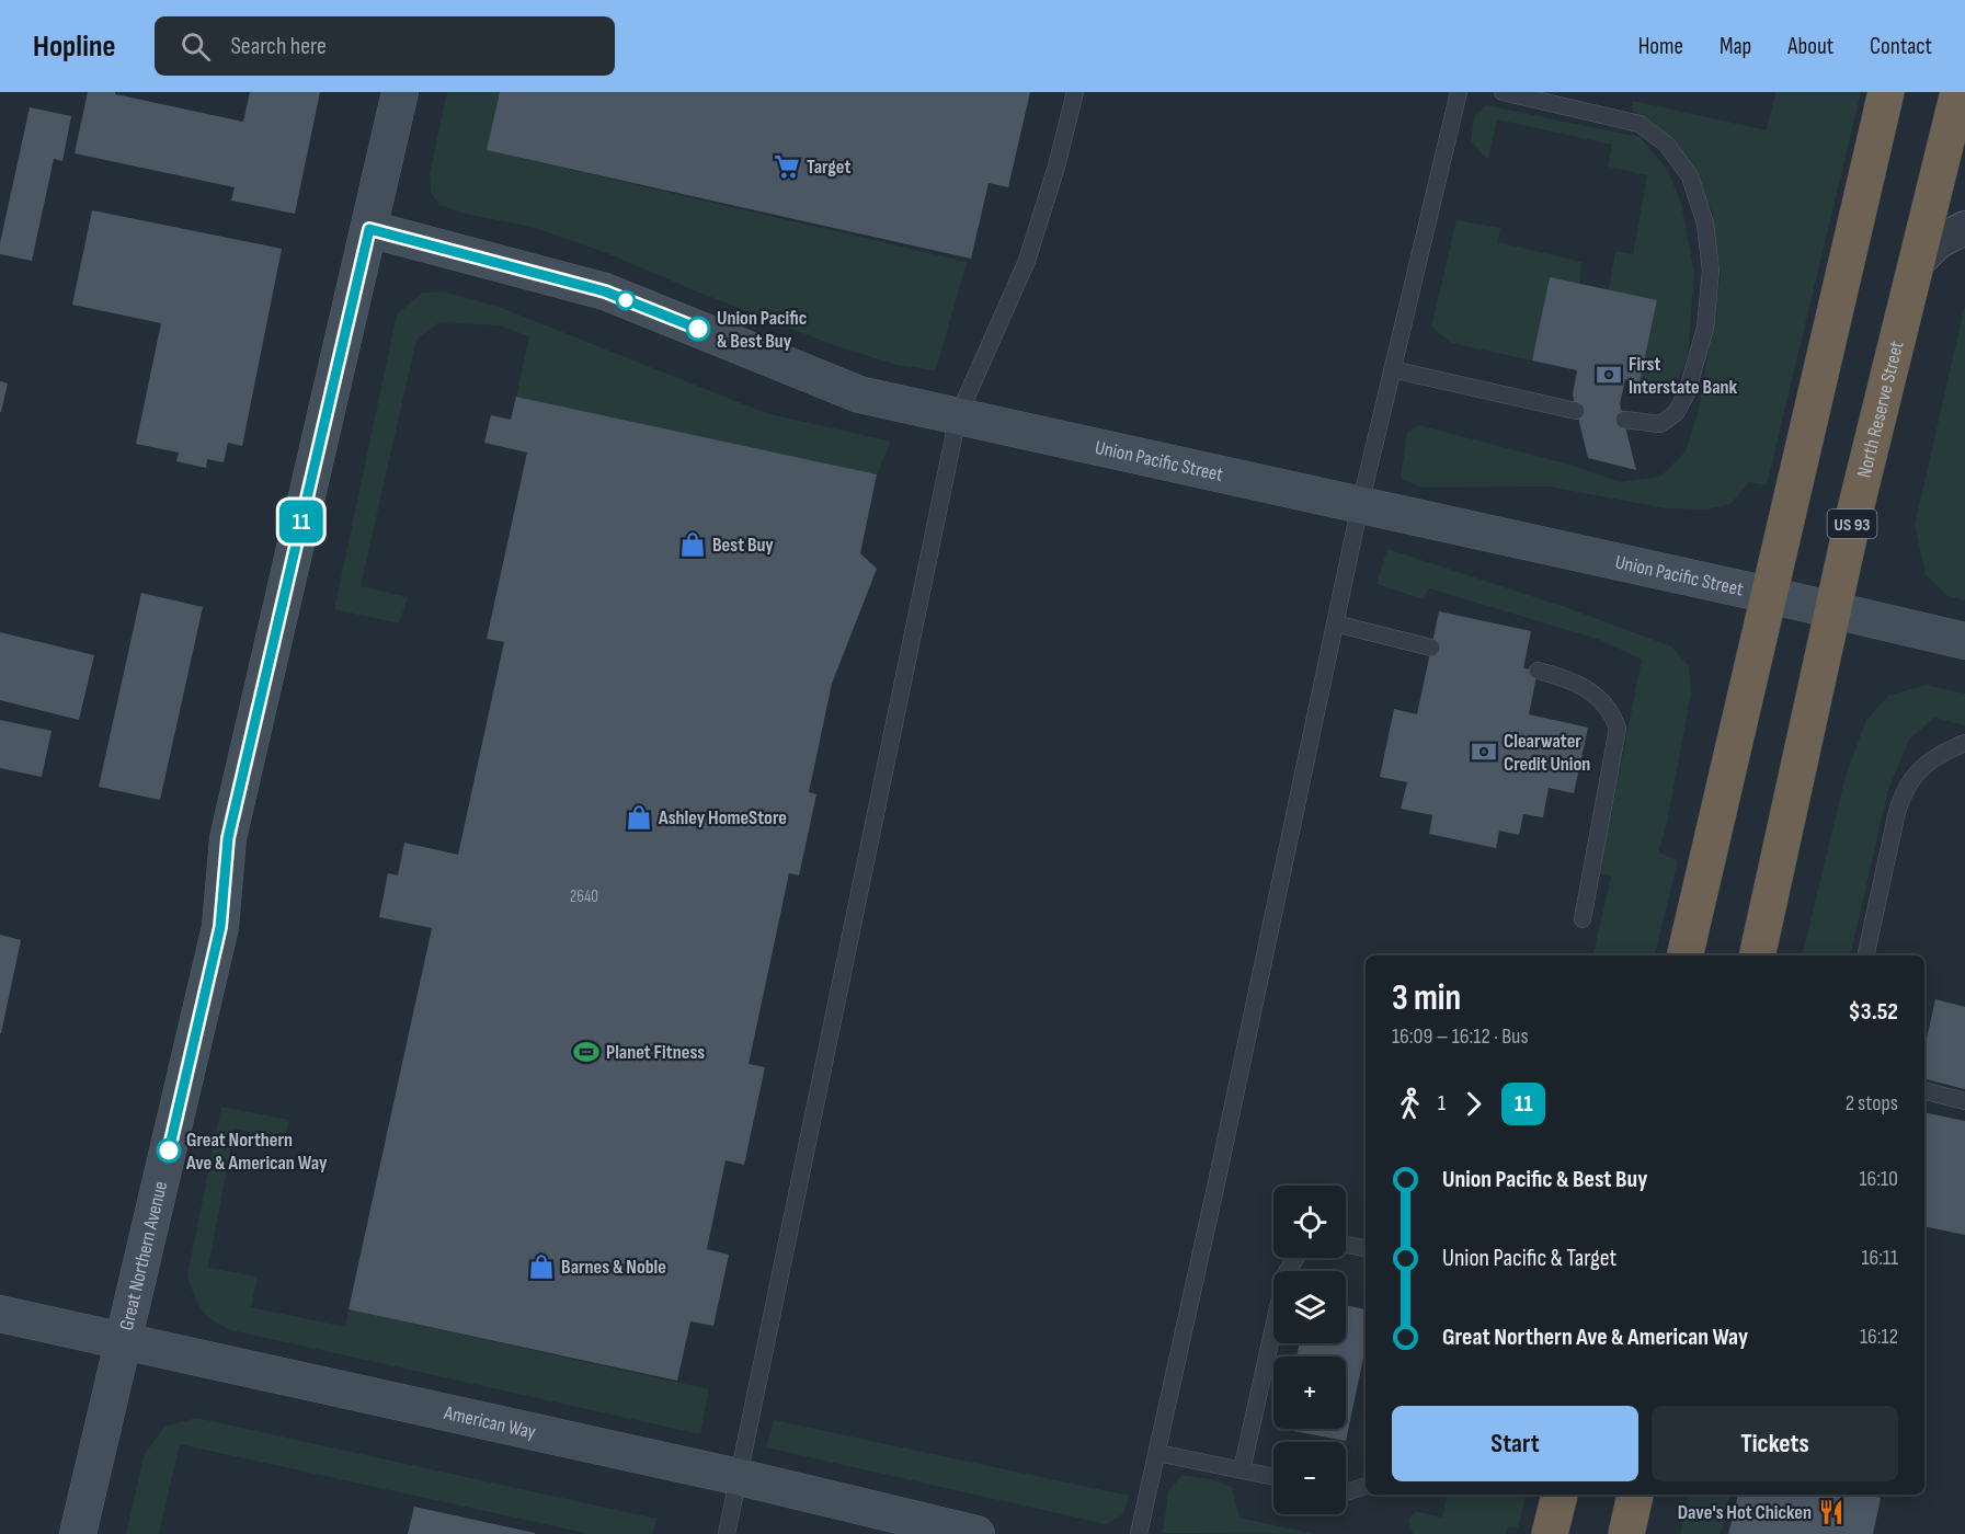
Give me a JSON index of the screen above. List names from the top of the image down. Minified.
{"streets":{"highway":["North Reserve Street","US 93"],"street":["Union Pacific Street","Great Northern Avenue","American Way"]},"crossings":[["North Reserve Street","Union Pacific Street"],["Union Pacific Street","Great Northern Avenue"],["Great Northern Avenue","American Way"]],"places":{"supermarket":["Target"],"other":["Union Pacific & Best Buy","Great Northern Ave & American Way"],"bank":["First Interstate Bank","Clearwater Credit Union"],"shop":["Best Buy","Ashley HomeStore","Barnes & Noble"],"sports":["Planet Fitness"],"restaurant":["Dave's Hot Chicken"]},"lines":["bus line 11"],"house_numbers":["2640"],"page":{"header":"Hopline","search":"Search here","nav":["Home","Map","About","Contact"],"on_map":"11","heading":["3 min","16:09 – 16:12 · Bus","$3.52"],"legs":["1","11","2 stops"],"list":[{"name":"Union Pacific & Best Buy","value":"16:10"},{"name":"Union Pacific & Target","value":"16:11"},{"name":"Great Northern Ave & American Way","value":"16:12"}],"map_buttons":["+","−"],"buttons":["Start","Tickets"]}}
